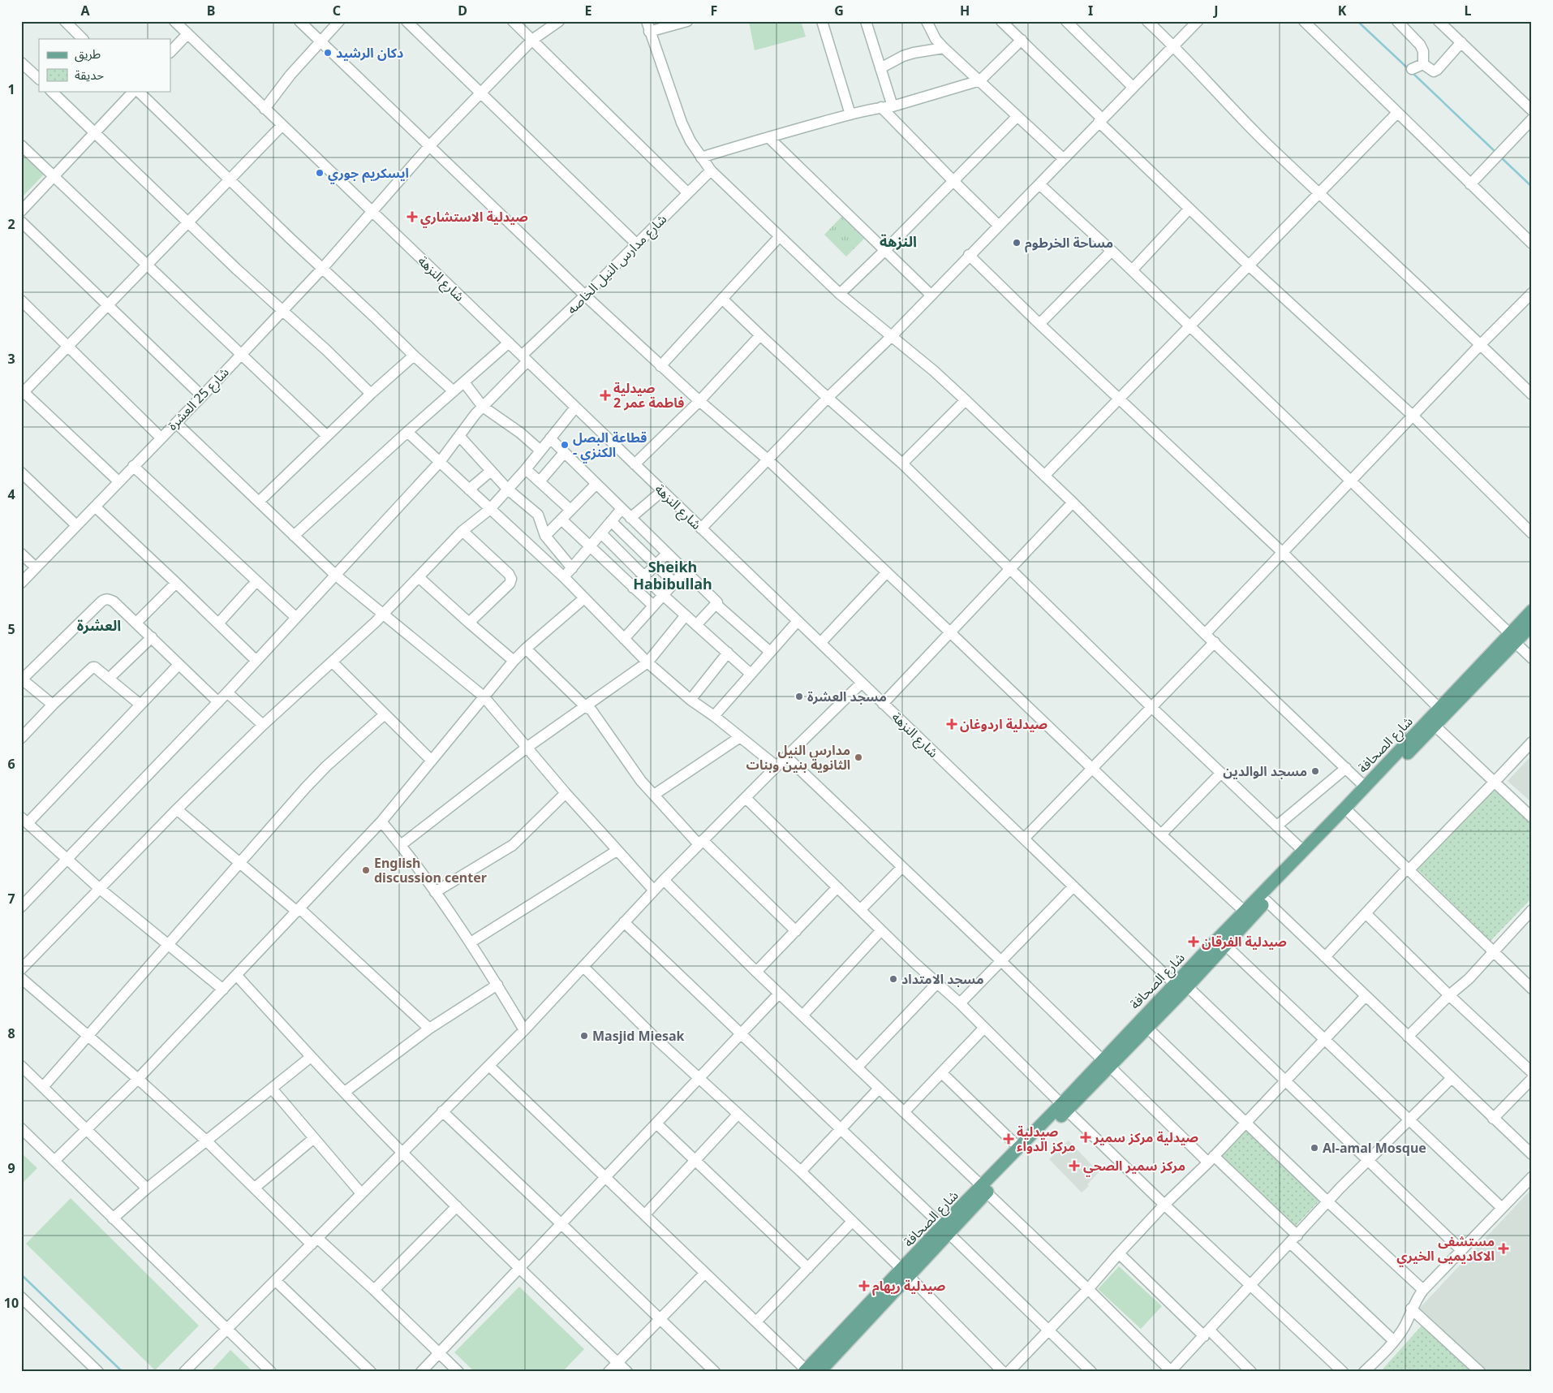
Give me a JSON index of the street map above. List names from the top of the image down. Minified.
{"streets":{"main road":["شارع الصحافة"],"street":["شارع مدارس النيل الخاصه","شارع النزهة","شارع 25 العشرة"]},"crossings":[["شارع مدارس النيل الخاصه","شارع النزهة"],["شارع النزهة","شارع 25 العشرة"],["شارع النزهة","شارع الصحافة"]],"districts":["النزهة","Sheikh Habibullah","العشرة"],"places":{"other":["دكان الرشيد","ايسكريم جوري","مساحة الخرطوم","قطاعة البصل - الكنزي","مسجد العشرة","مدارس النيل الثانوية بنين وبنات","مسجد الوالدين","English discussion center","مسجد الامتداد","Masjid Miesak","Al-amal Mosque"],"health":["صيدلية الاستشاري","صيدلية فاطمة عمر 2","صيدلية اردوغان","صيدلية الفرقان","صيدلية مركز سمير","صيدلية مركز الدواء","مركز سمير الصحي","مستشفى الاكاديميى الخيري","صيدلية ريهام"]},"legend":["طريق","حديقة"],"grid":{"columns":["A","B","C","D","E","F","G","H","I","J","K","L"],"rows":["1","2","3","4","5","6","7","8","9","10"]}}
